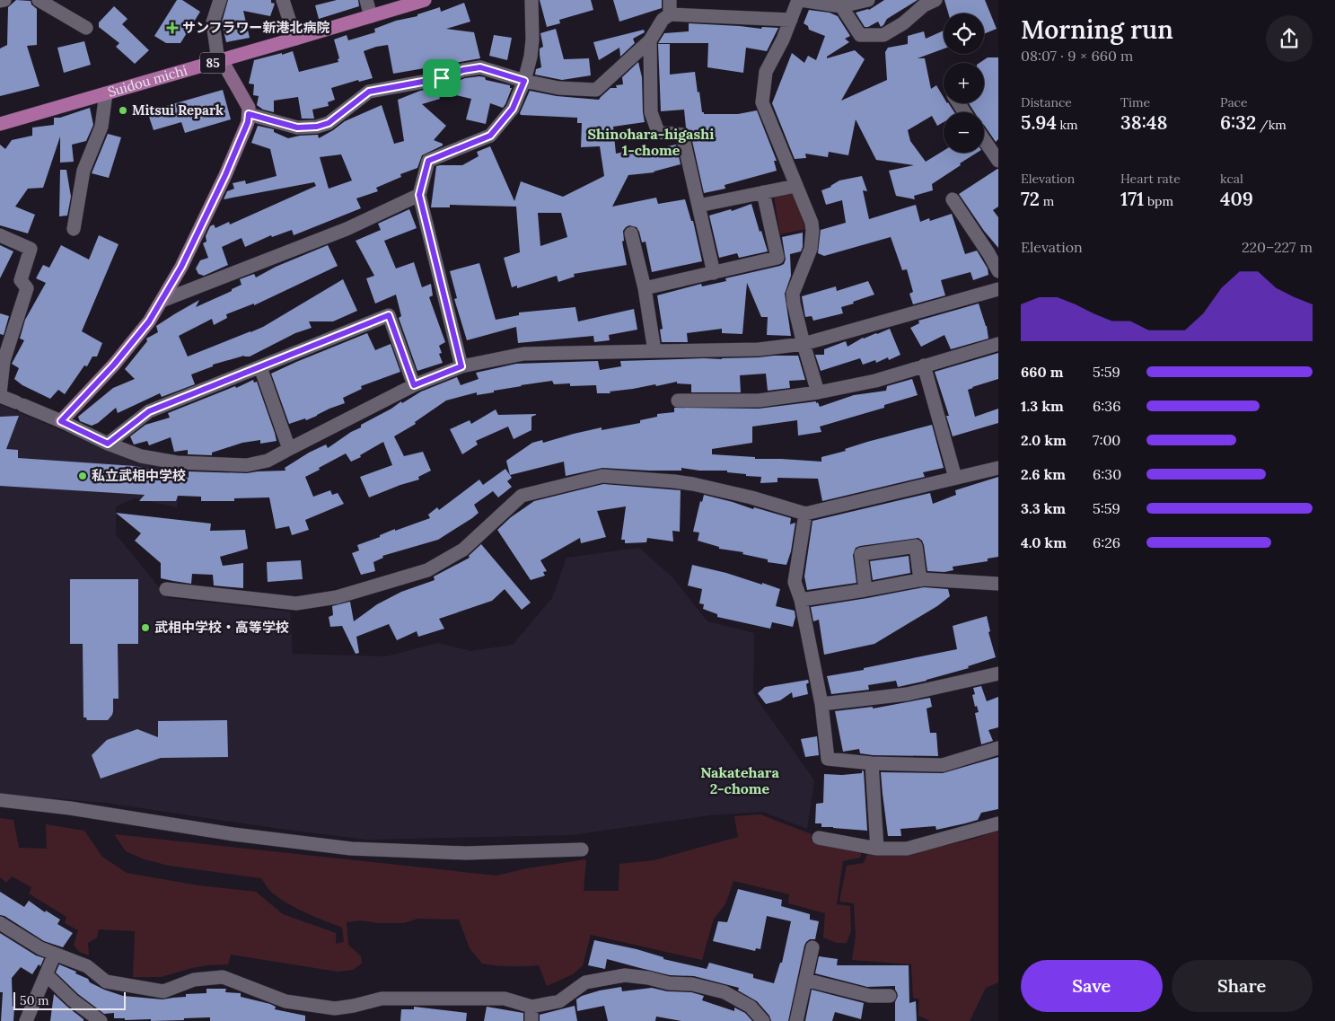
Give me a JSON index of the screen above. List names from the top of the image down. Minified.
{"streets":{"main road":["85","Suidou michi"]},"districts":["Shinohara-higashi 1-chome","Nakatehara 2-chome"],"places":{"health":["サンフラワー新港北病院"],"other":["Mitsui Repark","私立武相中学校","武相中学校・高等学校"]},"scale_bar":"50 m","page":{"heading":["Morning run","08:07 · 9 × 660 m"],"map_buttons":["+","−"],"stats":[["Distance","5.94 km"],["Time","38:48"],["Pace","6:32 /km"],["Elevation","72 m"],["Heart rate","171 bpm"],["kcal","409"]],"chart":["Elevation","220–227 m"],"list":[{"name":"660 m","note":"5:59"},{"name":"1.3 km","note":"6:36"},{"name":"2.0 km","note":"7:00"},{"name":"2.6 km","note":"6:30"},{"name":"3.3 km","note":"5:59"},{"name":"4.0 km","note":"6:26"}],"buttons":["Save","Share"],"scale":"50 m"}}
